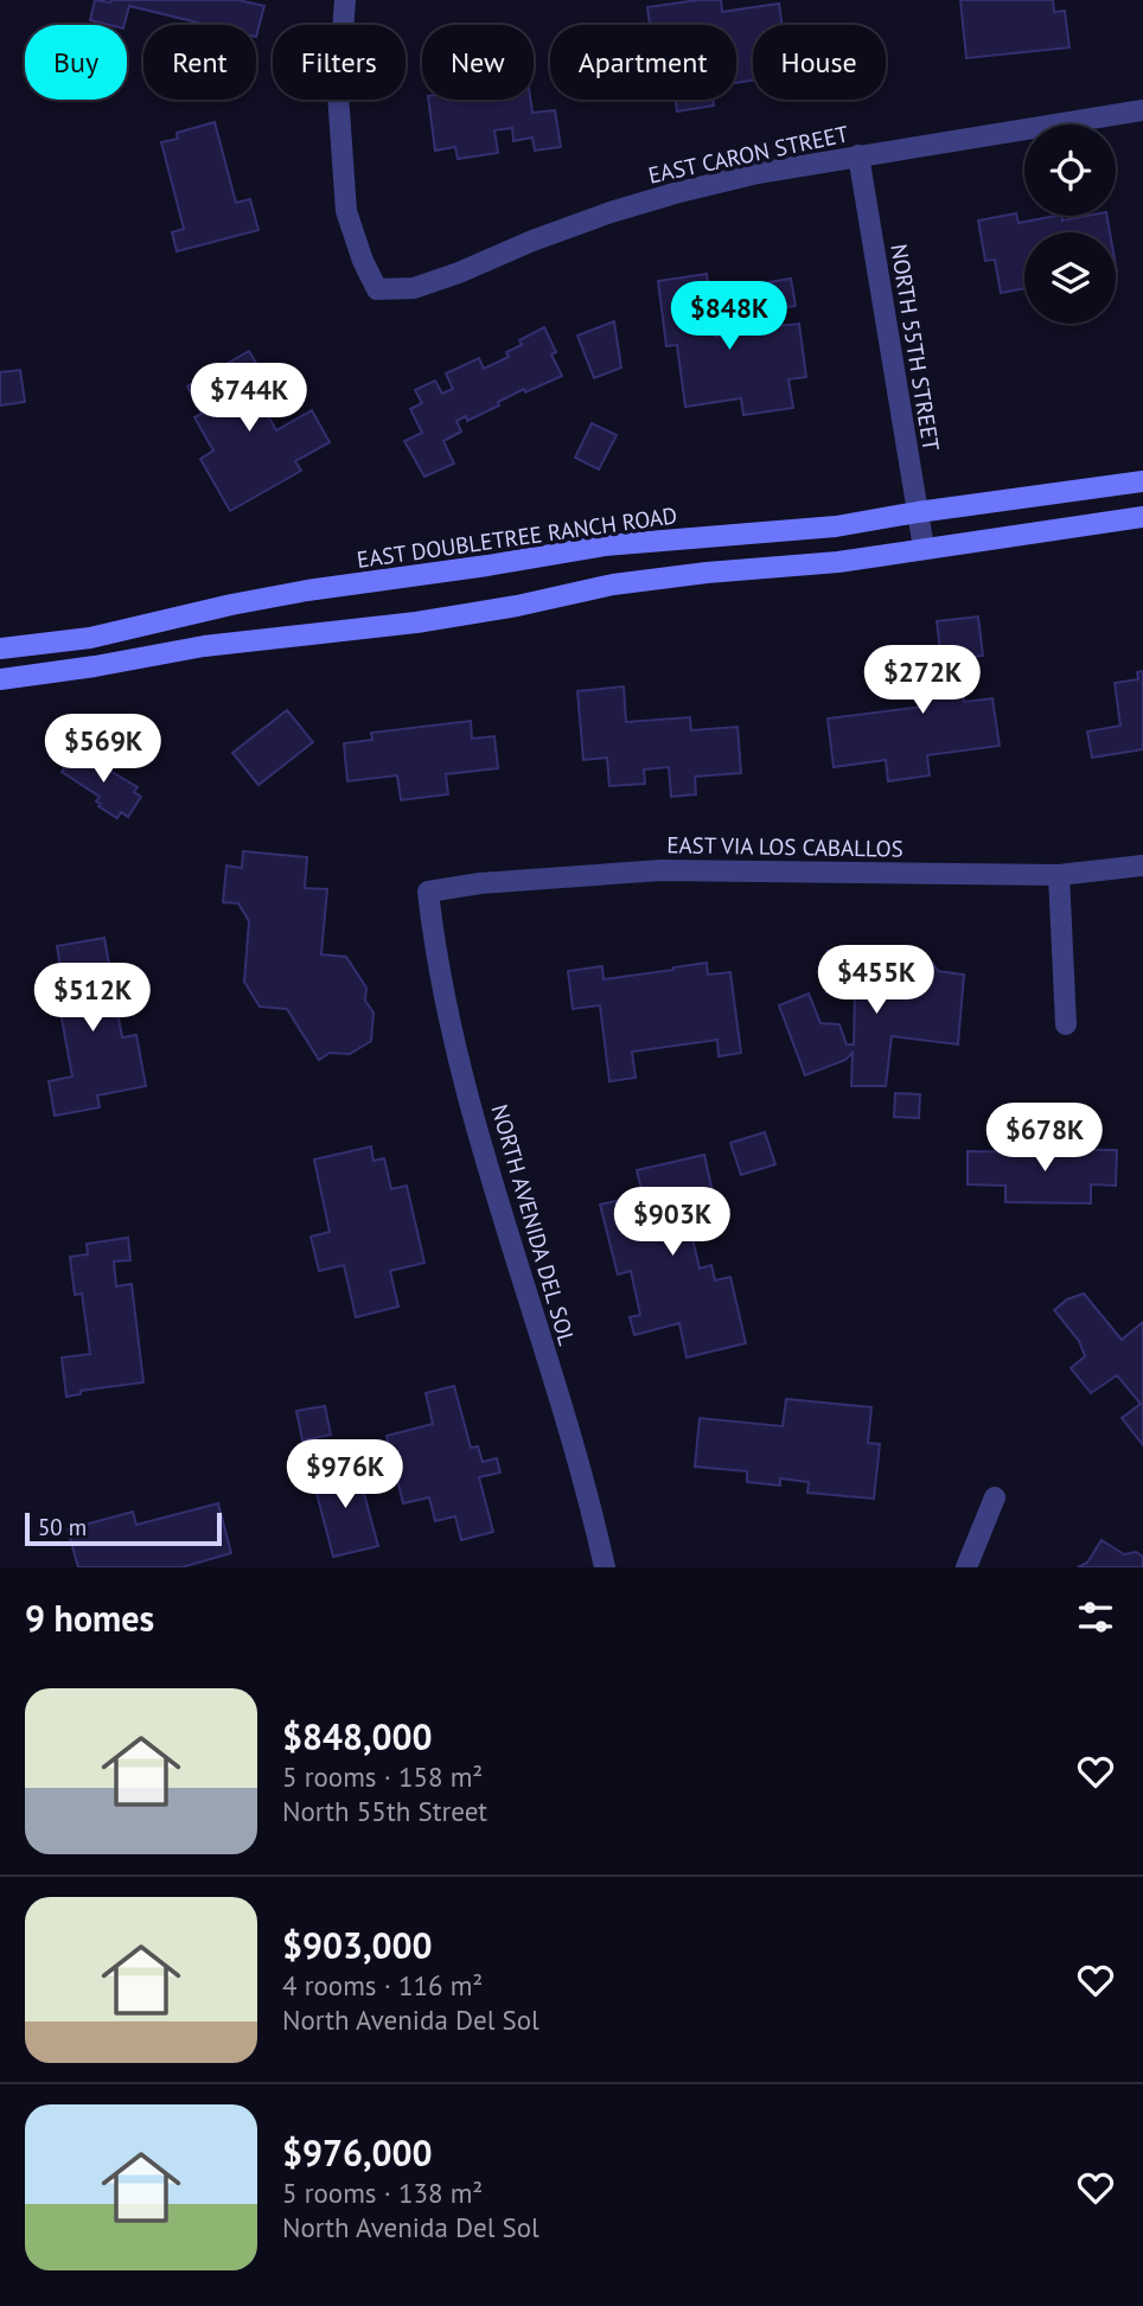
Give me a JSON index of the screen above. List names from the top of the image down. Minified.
{"streets":{"main road":["EAST DOUBLETREE RANCH ROAD"],"street":["EAST CARON STREET","NORTH 55TH STREET","EAST VIA LOS CABALLOS","NORTH AVENIDA DEL SOL"]},"crossings":[["EAST CARON STREET","NORTH 55TH STREET"],["NORTH 55TH STREET","EAST DOUBLETREE RANCH ROAD"],["EAST VIA LOS CABALLOS","NORTH AVENIDA DEL SOL"]],"scale_bar":"50 m","page":{"chip":["Buy","Rent","Filters","New","Apartment","House"],"price":["$848K","$744K","$272K","$569K","$455K","$512K","$678K","$903K","$976K"],"scale":"50 m","heading":"9 homes","list":[{"name":"$848,000","note":"5 rooms · 158 m² · North 55th Street"},{"name":"$903,000","note":"4 rooms · 116 m² · North Avenida Del Sol"},{"name":"$976,000","note":"5 rooms · 138 m² · North Avenida Del Sol"}]}}
